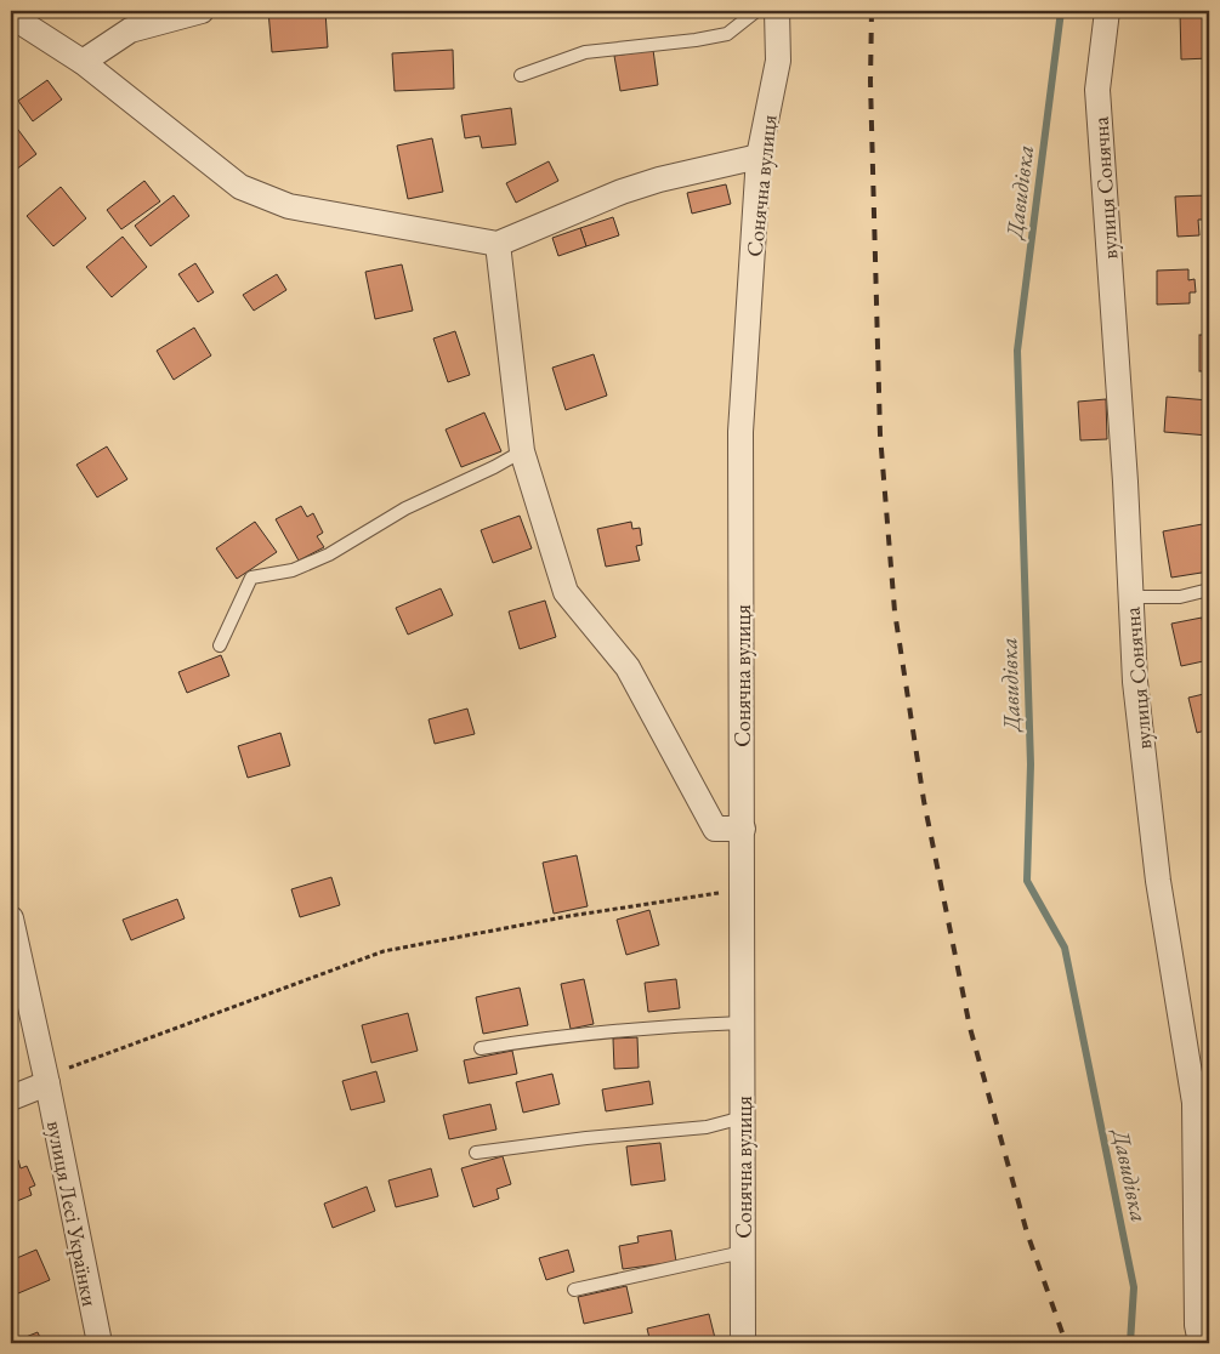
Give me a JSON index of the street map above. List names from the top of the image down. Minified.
{"streets":{"street":["Сонячна вулиця","вулиця Сонячна","вулиця Лесі Українки"]},"water":["Давидівка"]}
